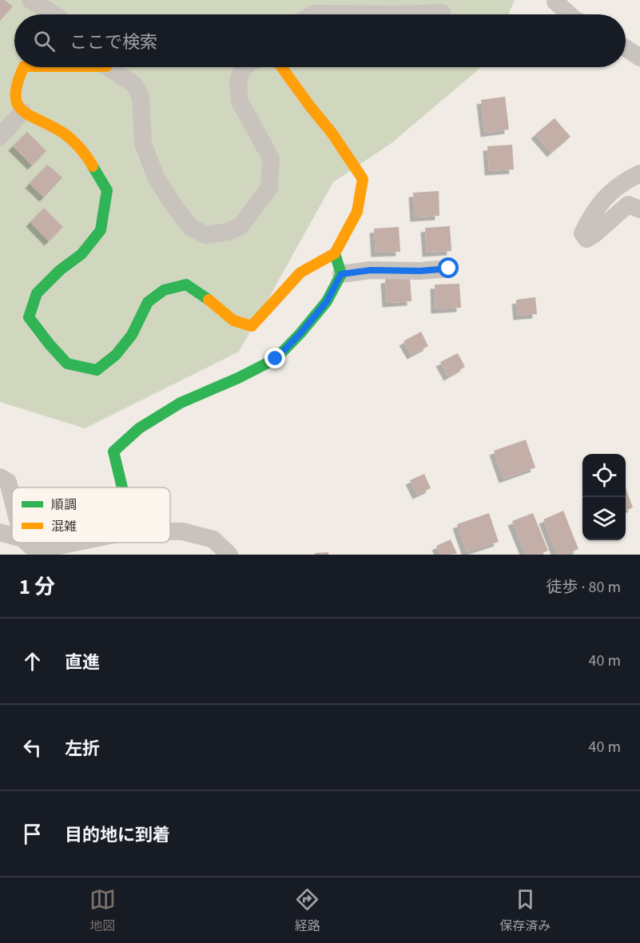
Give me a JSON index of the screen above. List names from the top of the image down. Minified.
{"legend":["順調","混雑"],"page":{"search":"ここで検索","heading":["1 分","徒歩 · 80 m"],"list":[["直進","40 m"],["左折","40 m"],"目的地に到着"],"nav":["地図","経路","保存済み"]}}
